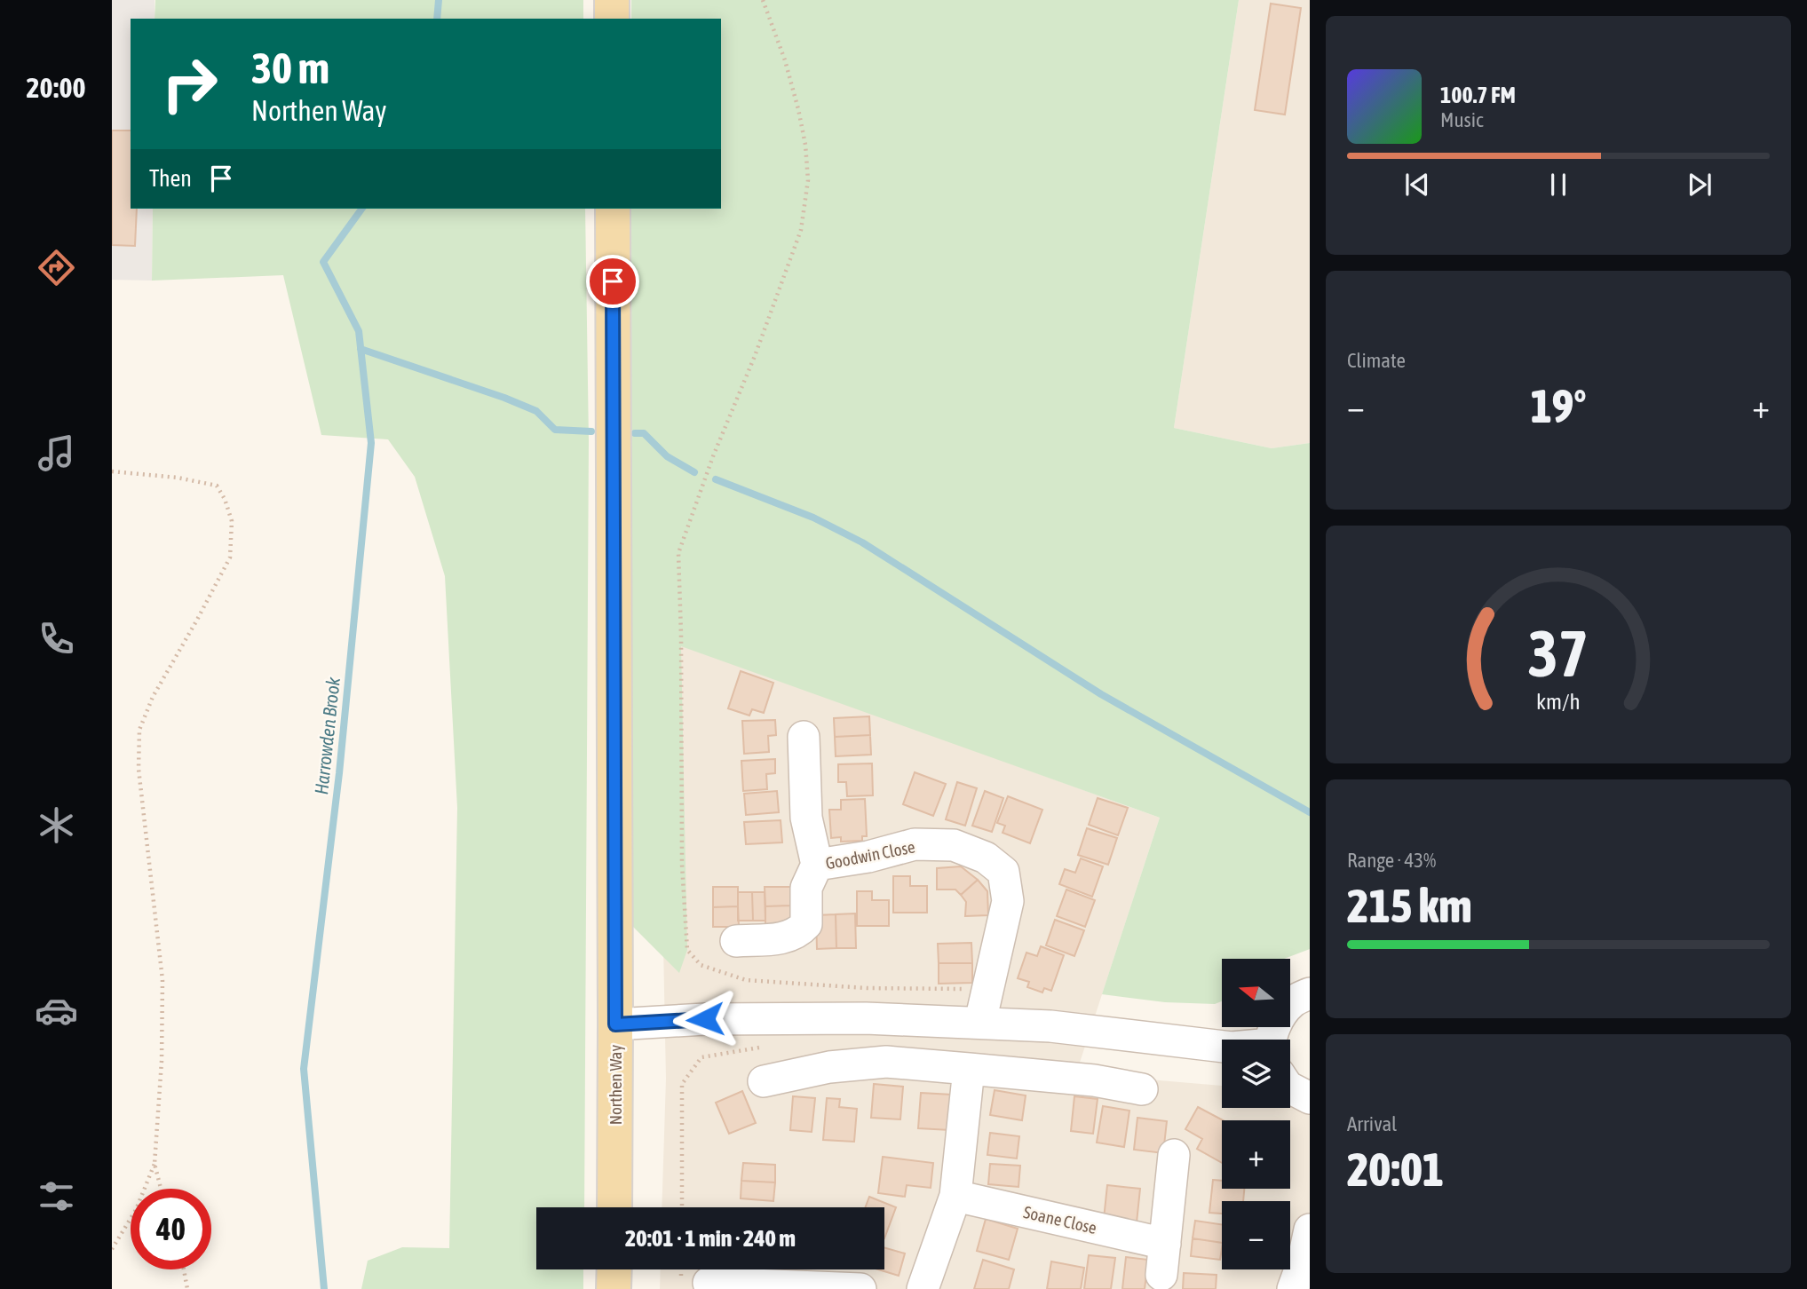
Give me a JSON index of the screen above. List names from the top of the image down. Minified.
{"streets":{"main road":["Northen Way"],"street":["Goodwin Close","Soane Close"]},"water":["Harrowden Brook"],"north":"left","page":{"tabs":"20:00","turn":["30 m","Northen Way"],"song":["100.7 FM","Music"],"then":"Then","tile":["Climate",["Range · 43%","215 km"],["Arrival","20:01"]],"heat":["−","19°","+"],"map_buttons":["+","−"],"limit":"40","trip":"20:01 · 1 min · 240 m","gauge":["37","km/h"]}}
